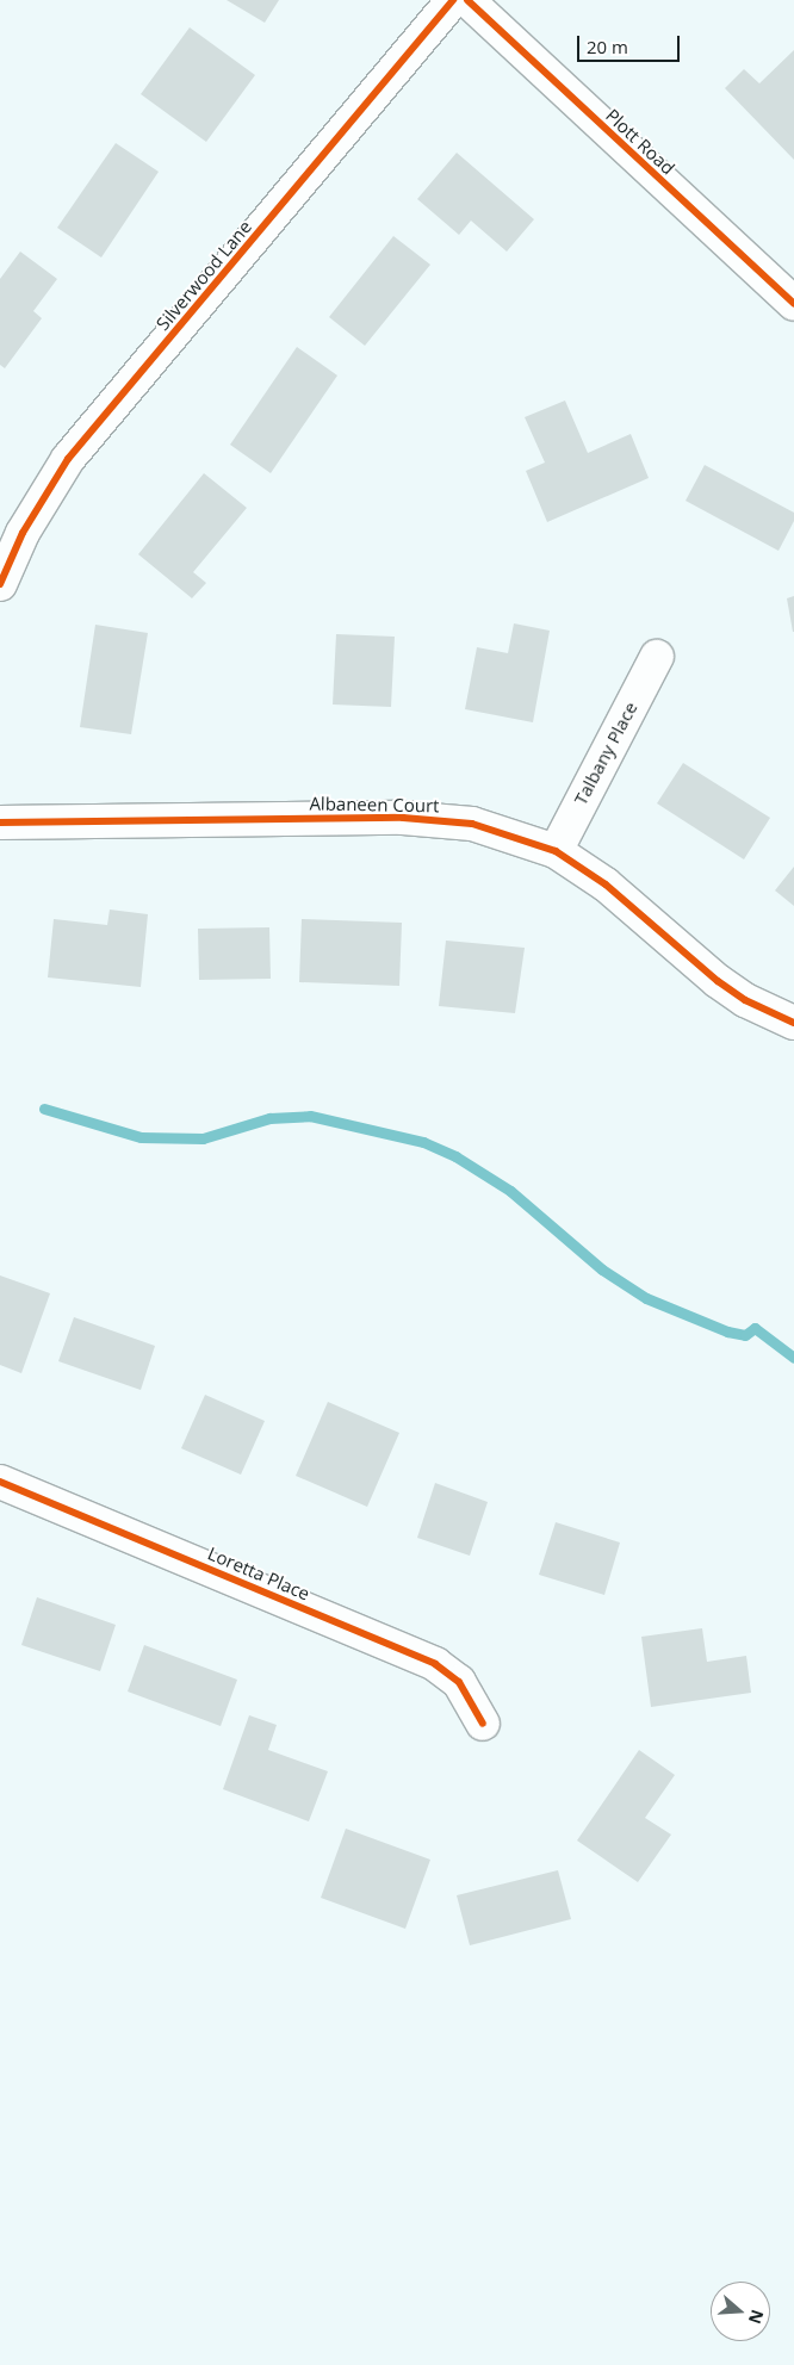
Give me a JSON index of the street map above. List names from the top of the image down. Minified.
{"streets":{"street":["Plott Road","Silverwood Lane","Talbany Place","Albaneen Court","Loretta Place"]},"crossings":[["Talbany Place","Albaneen Court"]],"scale_bar":"20 m","north":"right"}
